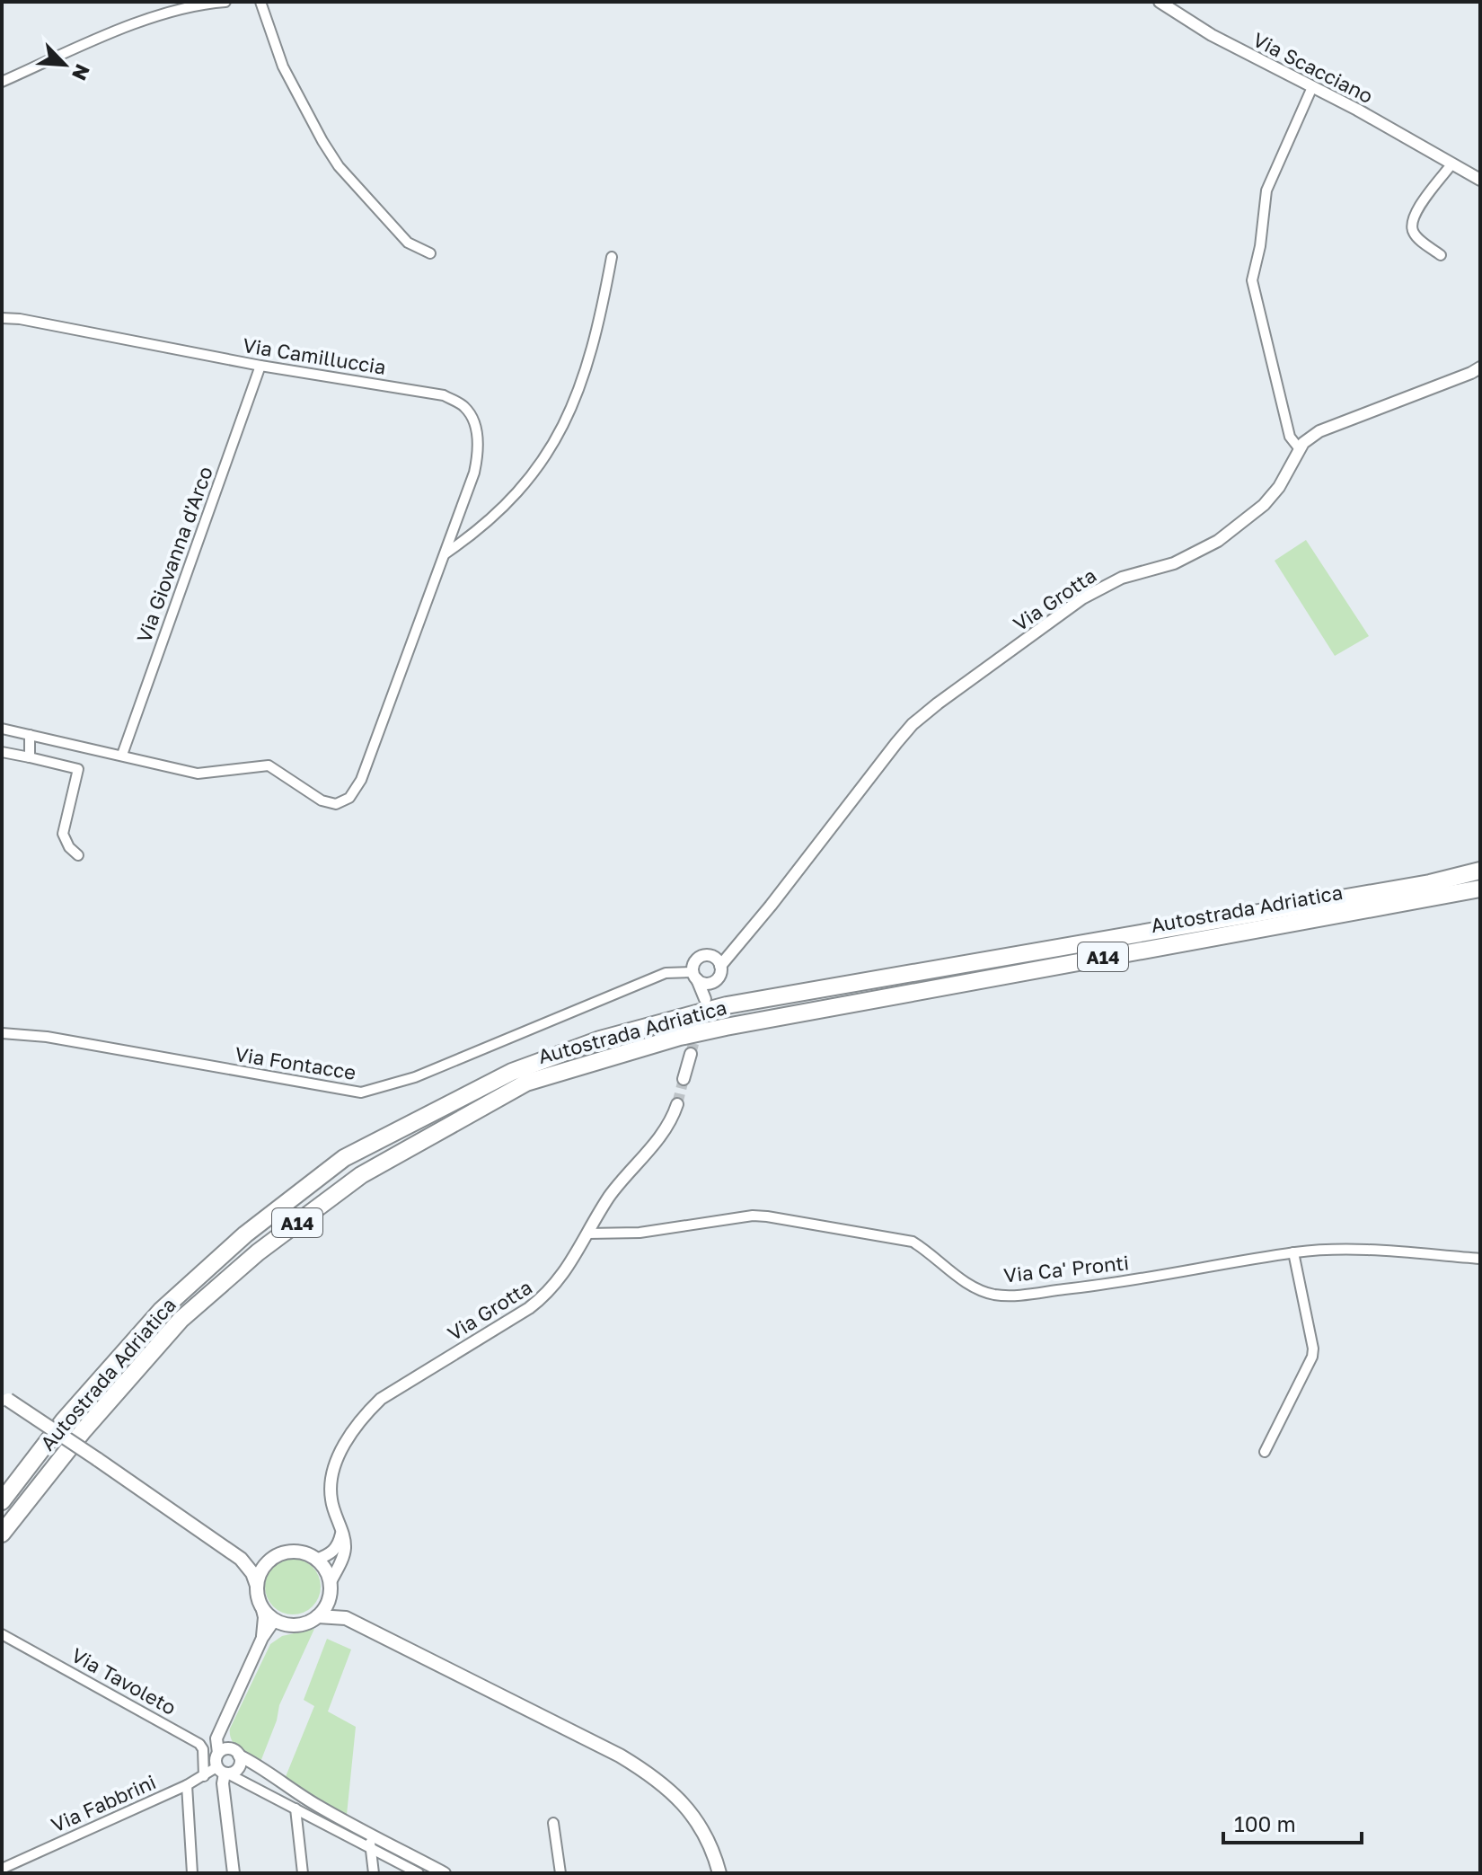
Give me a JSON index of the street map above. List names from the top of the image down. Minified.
{"streets":{"highway":["Autostrada Adriatica","A14"],"street":["Via Scacciano","Via Camilluccia","Via Giovanna d'Arco","Via Grotta","Via Fontacce","Via Ca' Pronti","Via Tavoleto","Via Fabbrini"]},"crossings":[["Via Camilluccia","Via Giovanna d'Arco"],["Via Grotta","Via Fontacce"],["Via Grotta","Via Ca' Pronti"],["Via Tavoleto","Via Fabbrini"]],"scale_bar":"100 m","north":"bottom right"}
